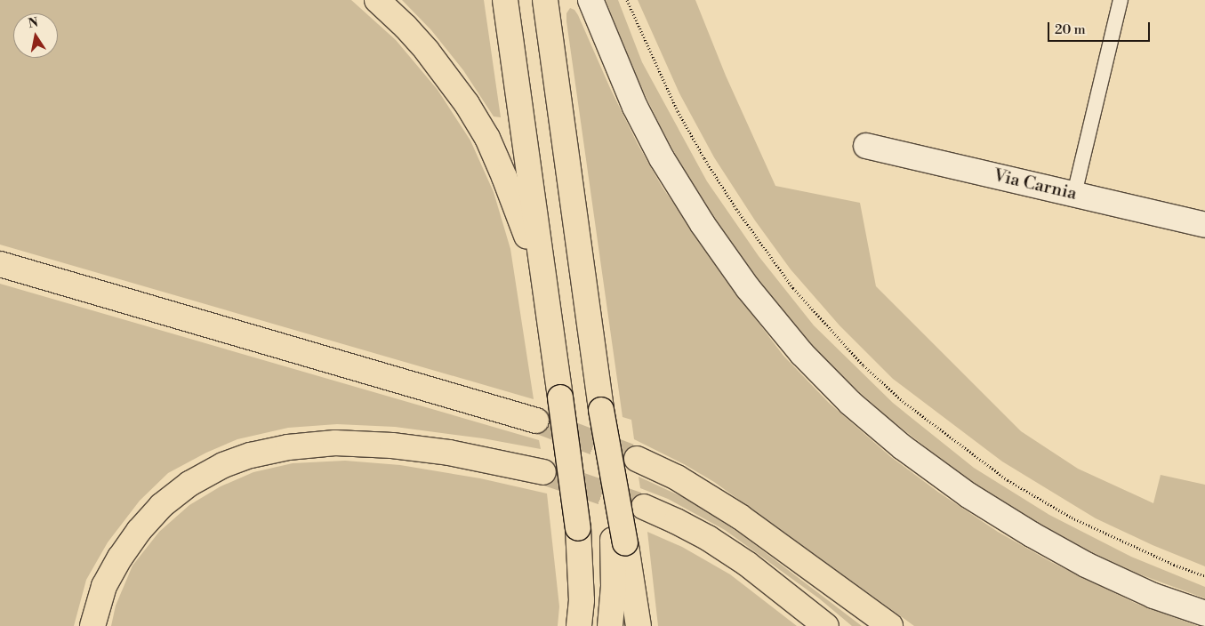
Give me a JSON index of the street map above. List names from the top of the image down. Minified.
{"streets":{"street":["Via Carnia"]},"scale_bar":"20 m","north":"top"}
